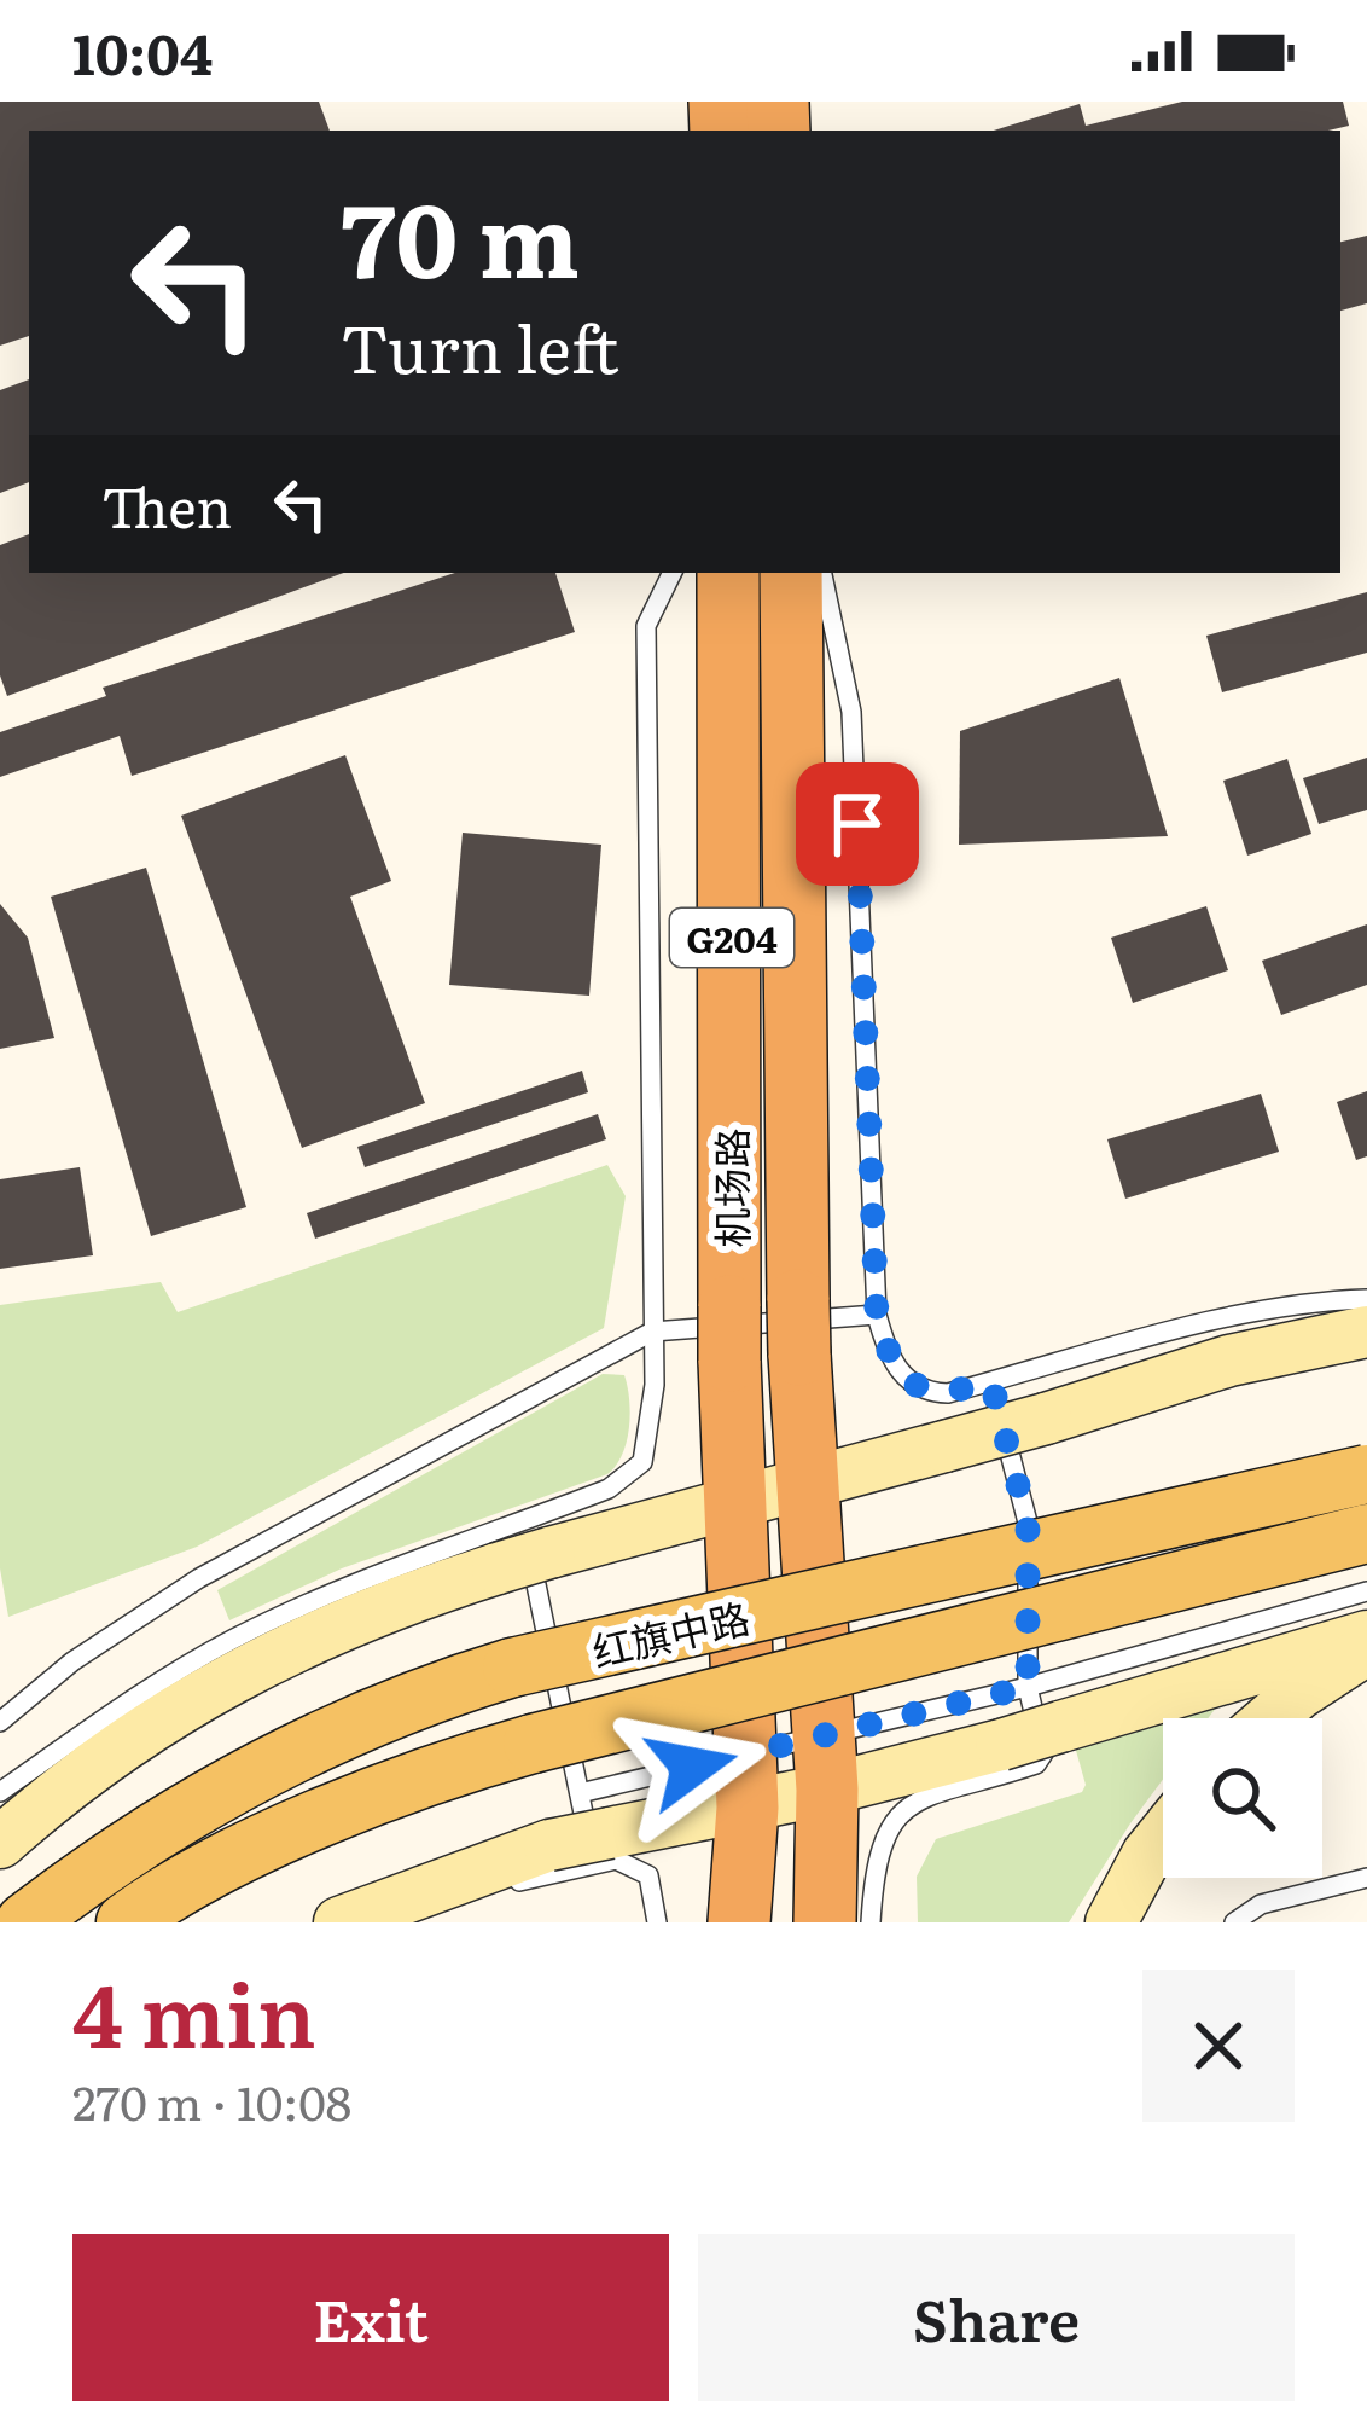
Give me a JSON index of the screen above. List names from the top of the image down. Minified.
{"streets":{"highway":["G204","机场路"],"main road":["红旗中路"]},"crossings":[["G204","机场路"]],"page":{"status":"10:04","turn":["70 m","Turn left"],"then":"Then","heading":["4 min","270 m · 10:08"],"buttons":["Exit","Share"]}}
